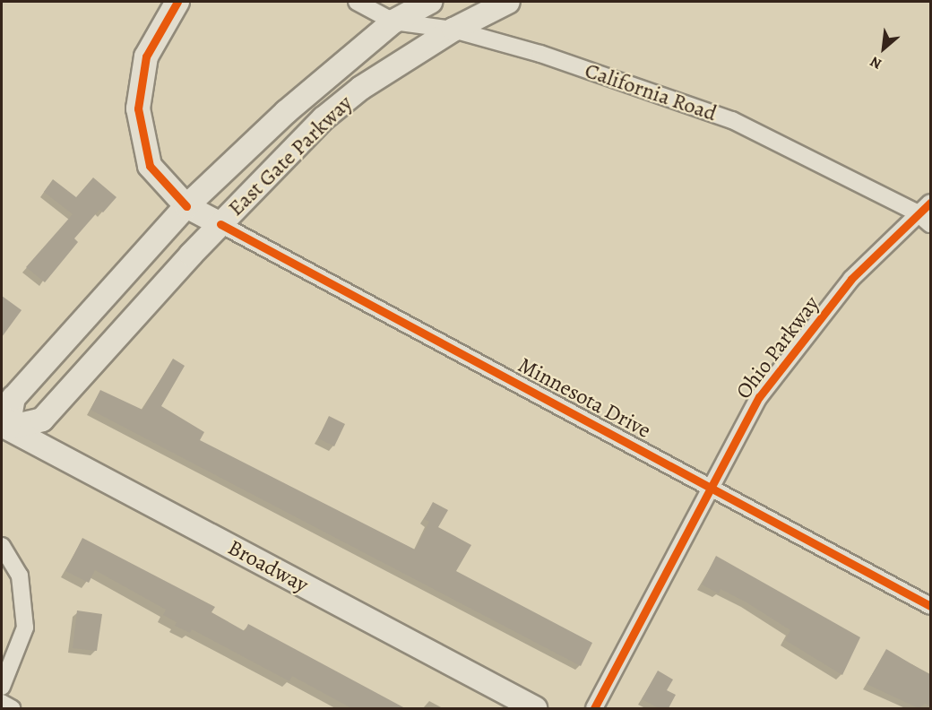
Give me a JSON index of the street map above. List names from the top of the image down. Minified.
{"streets":{"street":["California Road","East Gate Parkway","Ohio Parkway","Minnesota Drive","Broadway"]},"crossings":[["California Road","East Gate Parkway"],["California Road","Ohio Parkway"],["East Gate Parkway","Minnesota Drive"],["East Gate Parkway","Broadway"],["Ohio Parkway","Minnesota Drive"]],"north":"bottom left"}
